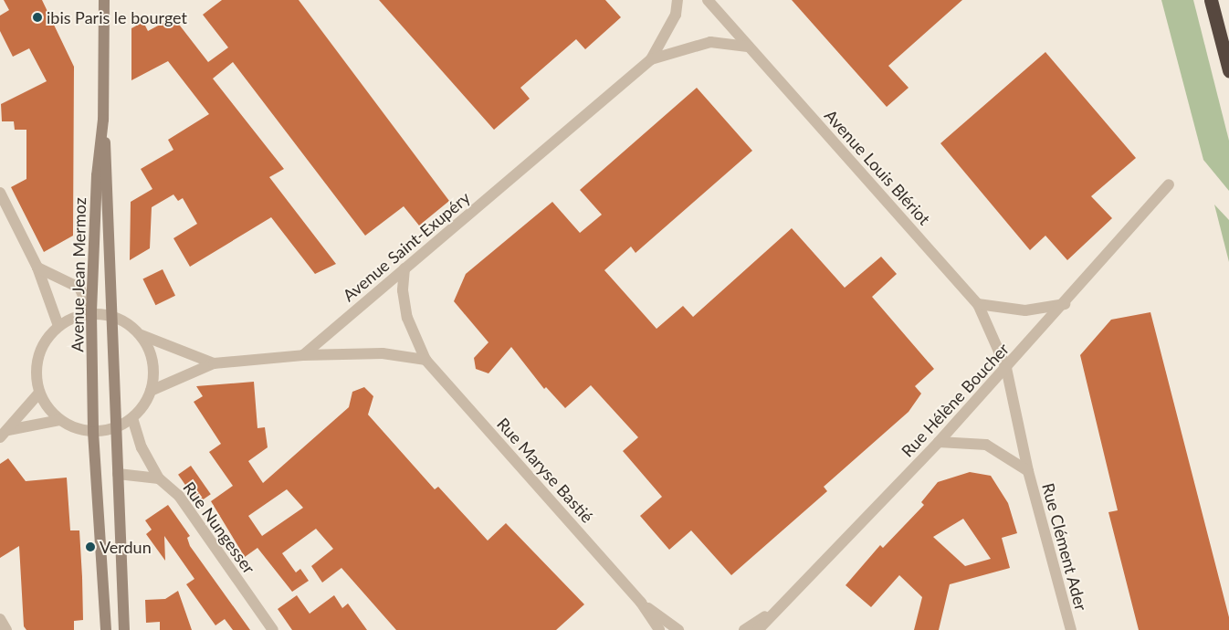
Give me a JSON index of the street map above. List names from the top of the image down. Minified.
{"streets":{"main road":["Avenue Jean Mermoz"],"street":["Avenue Louis Blériot","Avenue Saint-Exupéry","Rue Hélène Boucher","Rue Maryse Bastié","Rue Nungesser","Rue Clément Ader"]},"crossings":[["Avenue Louis Blériot","Avenue Saint-Exupéry"],["Avenue Louis Blériot","Rue Hélène Boucher"],["Avenue Louis Blériot","Rue Clément Ader"],["Avenue Saint-Exupéry","Rue Maryse Bastié"],["Rue Hélène Boucher","Rue Clément Ader"]],"places":["ibis Paris le bourget","Verdun"]}
